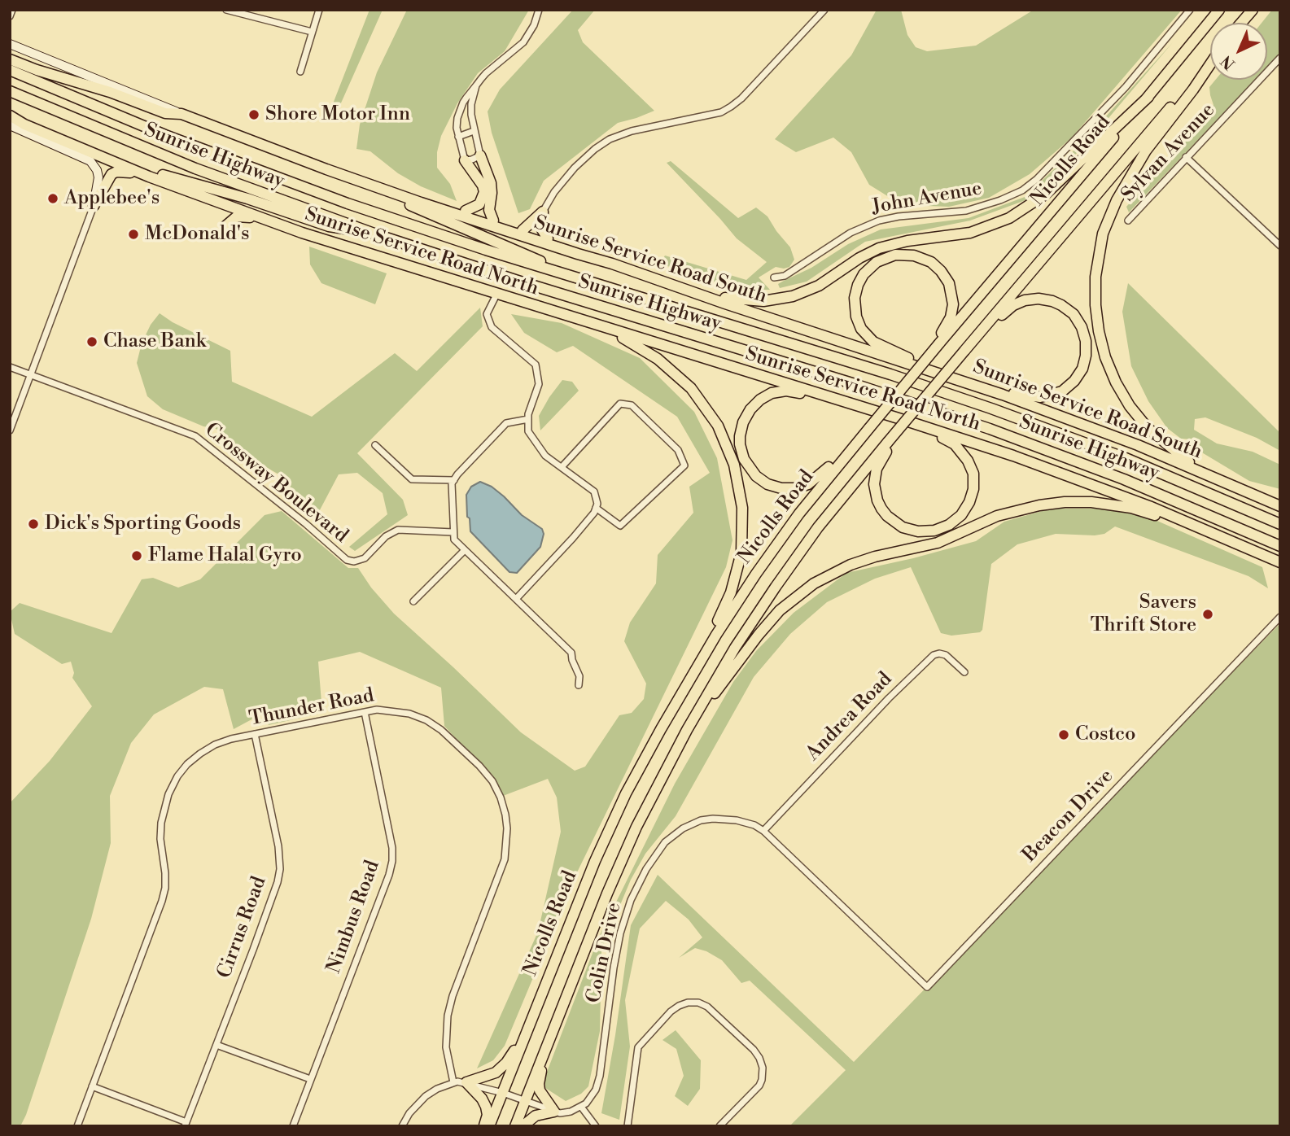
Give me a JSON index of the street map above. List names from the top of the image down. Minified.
{"streets":{"highway":["Sunrise Highway","Nicolls Road","Sunrise Service Road North","Sunrise Service Road South"],"street":["Sylvan Avenue","John Avenue","Crossway Boulevard","Thunder Road","Andrea Road","Beacon Drive","Nimbus Road","Cirrus Road","Colin Drive"]},"crossings":[["Thunder Road","Nimbus Road"],["Thunder Road","Cirrus Road"],["Andrea Road","Colin Drive"],["Beacon Drive","Colin Drive"]],"places":["Shore Motor Inn","Applebee's","McDonald's","Chase Bank","Dick's Sporting Goods","Flame Halal Gyro","Savers Thrift Store","Costco"],"north":"bottom left"}
